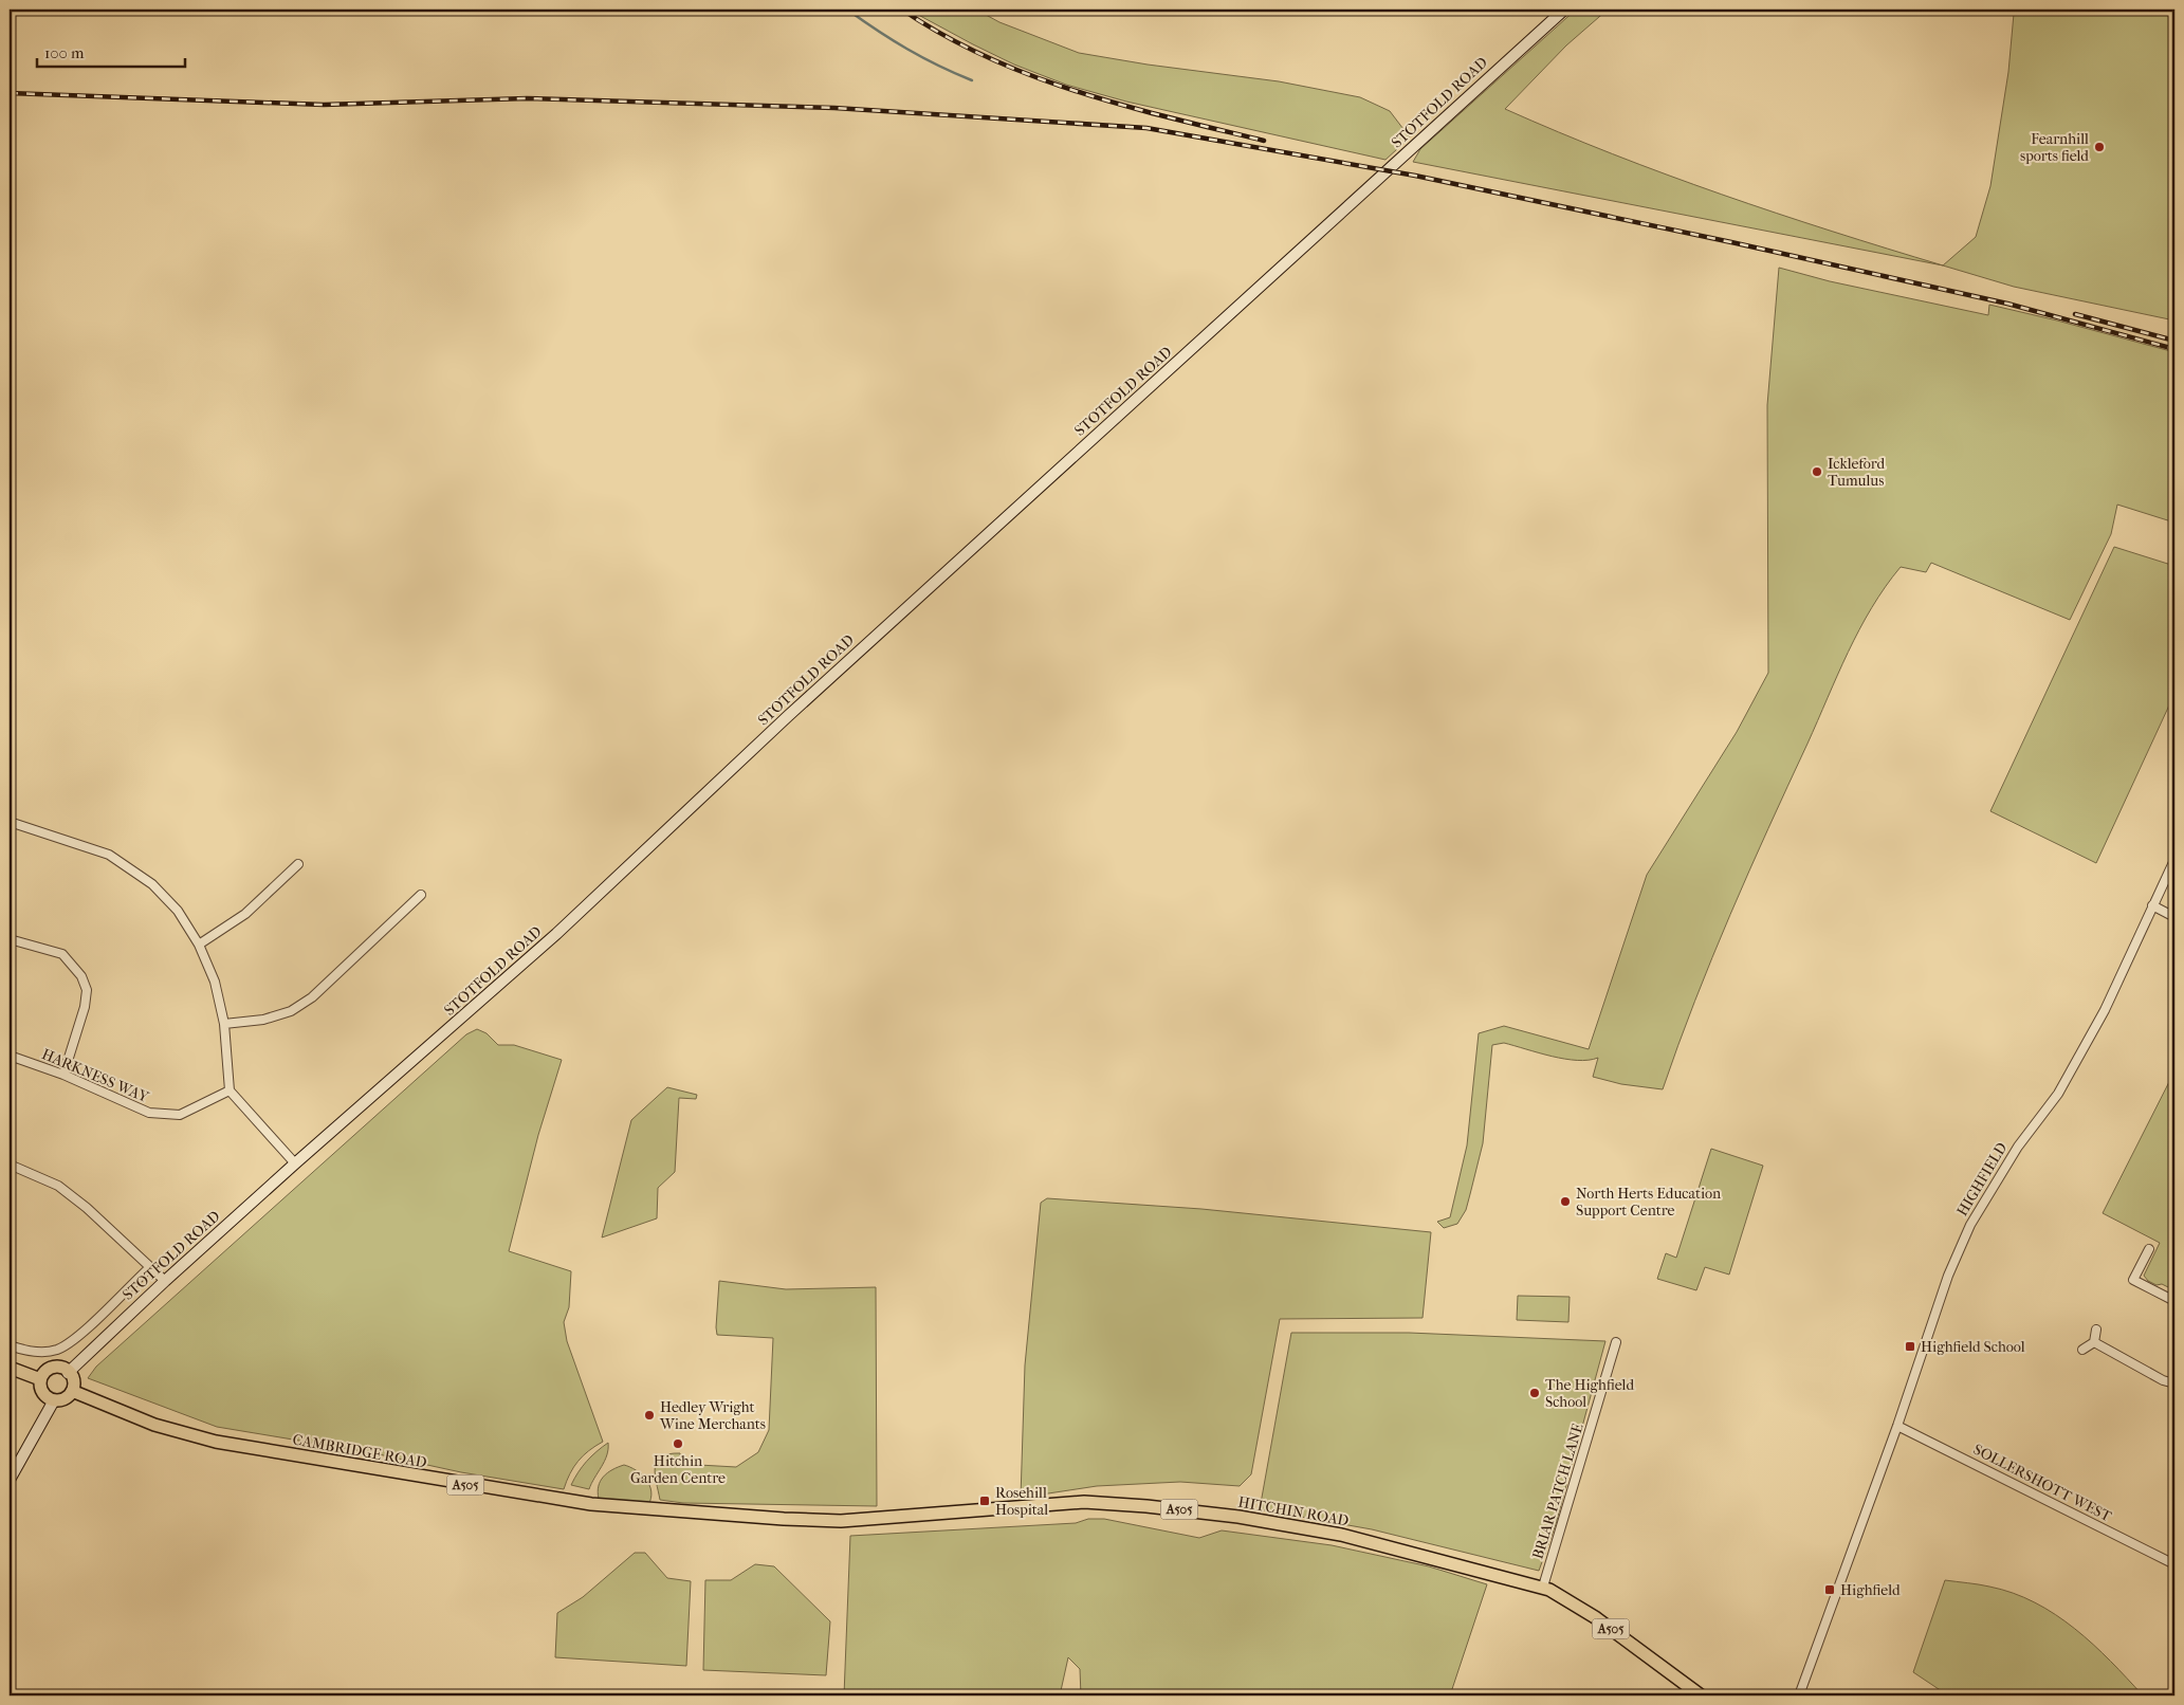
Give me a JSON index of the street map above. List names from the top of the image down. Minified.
{"streets":{"main road":["CAMBRIDGE ROAD","A505","HITCHIN ROAD"],"street":["STOTFOLD ROAD","HARKNESS WAY","HIGHFIELD","SOLLERSHOTT WEST","BRIAR PATCH LANE"]},"crossings":[["STOTFOLD ROAD","CAMBRIDGE ROAD"],["HIGHFIELD","SOLLERSHOTT WEST"],["CAMBRIDGE ROAD","HITCHIN ROAD"],["BRIAR PATCH LANE","HITCHIN ROAD"]],"places":{"other":["Fearnhill sports field","Ickleford Tumulus","North Herts Education Support Centre","The Highfield School","Hedley Wright Wine Merchants","Hitchin Garden Centre"],"transit":["Highfield School","Rosehill Hospital","Highfield"]},"scale_bar":"100 m"}
